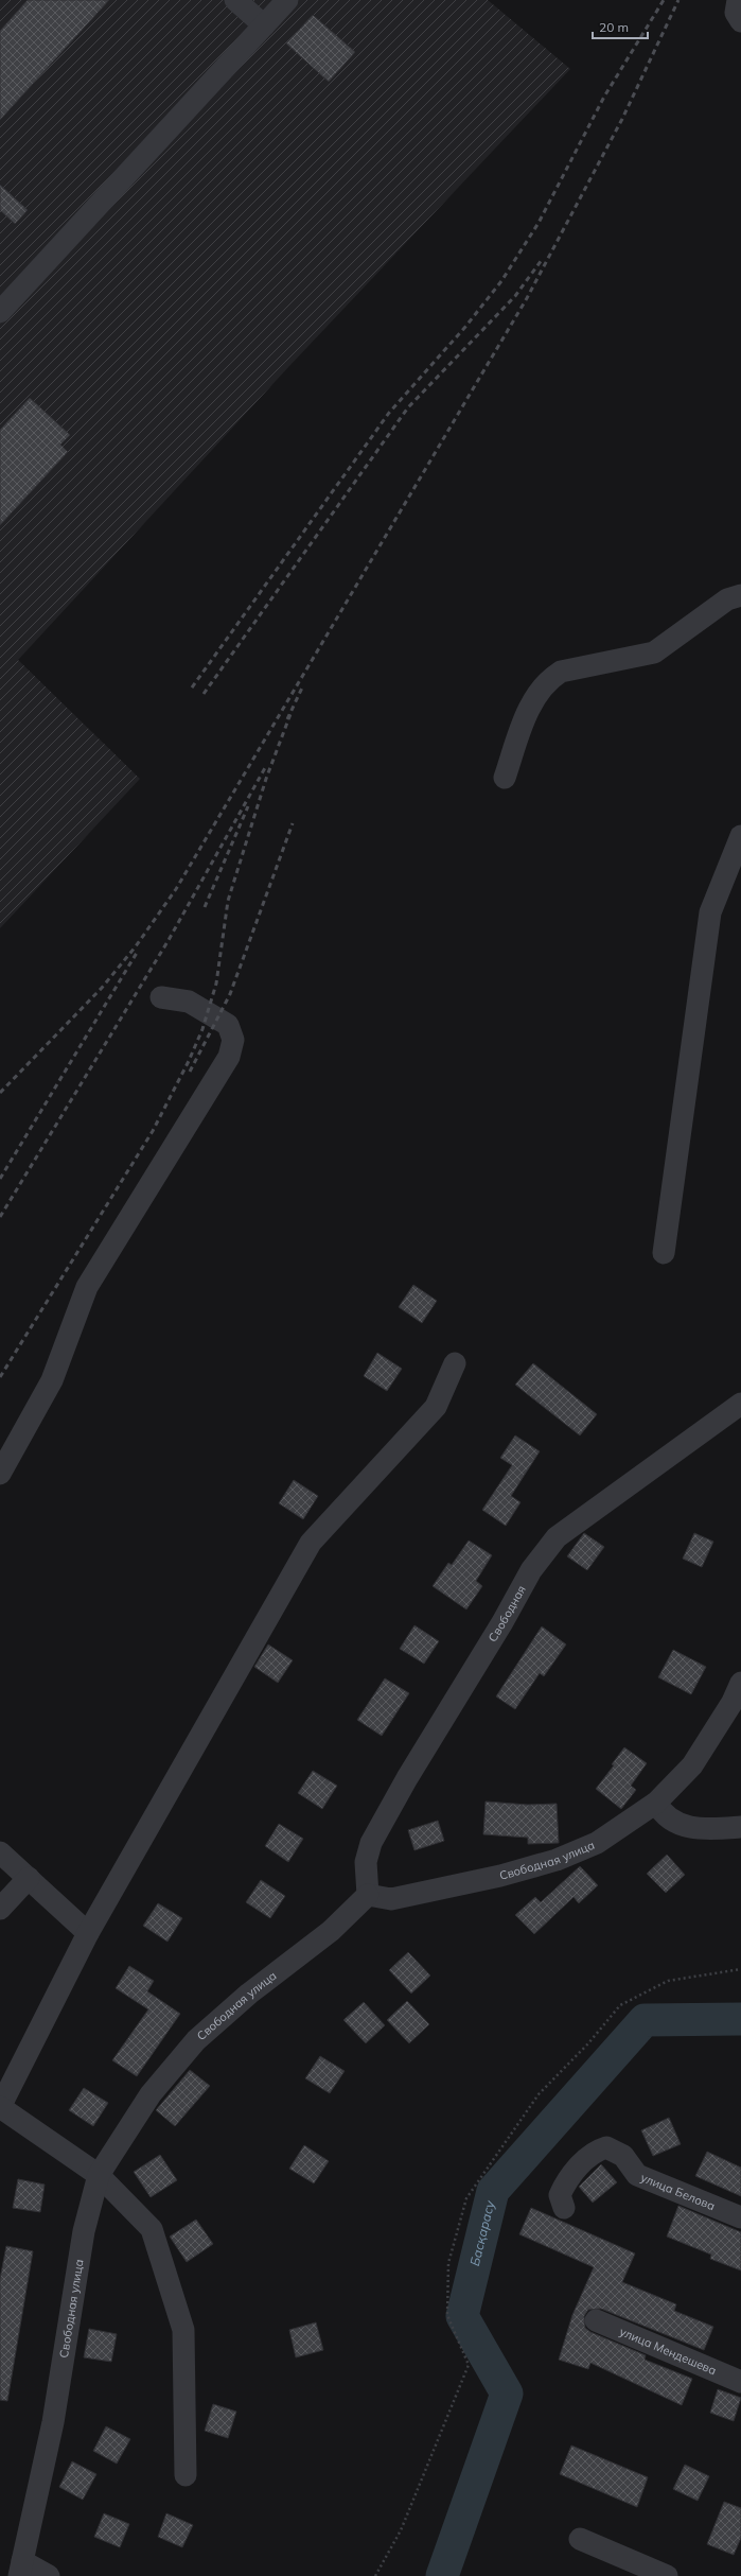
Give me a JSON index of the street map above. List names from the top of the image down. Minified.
{"streets":{"street":["Свободная","Свободная улица","улица Белова","улица Мендешева"]},"crossings":[["Свободная","Свободная улица"]],"water":["Басқарасу"],"scale_bar":"20 m"}
